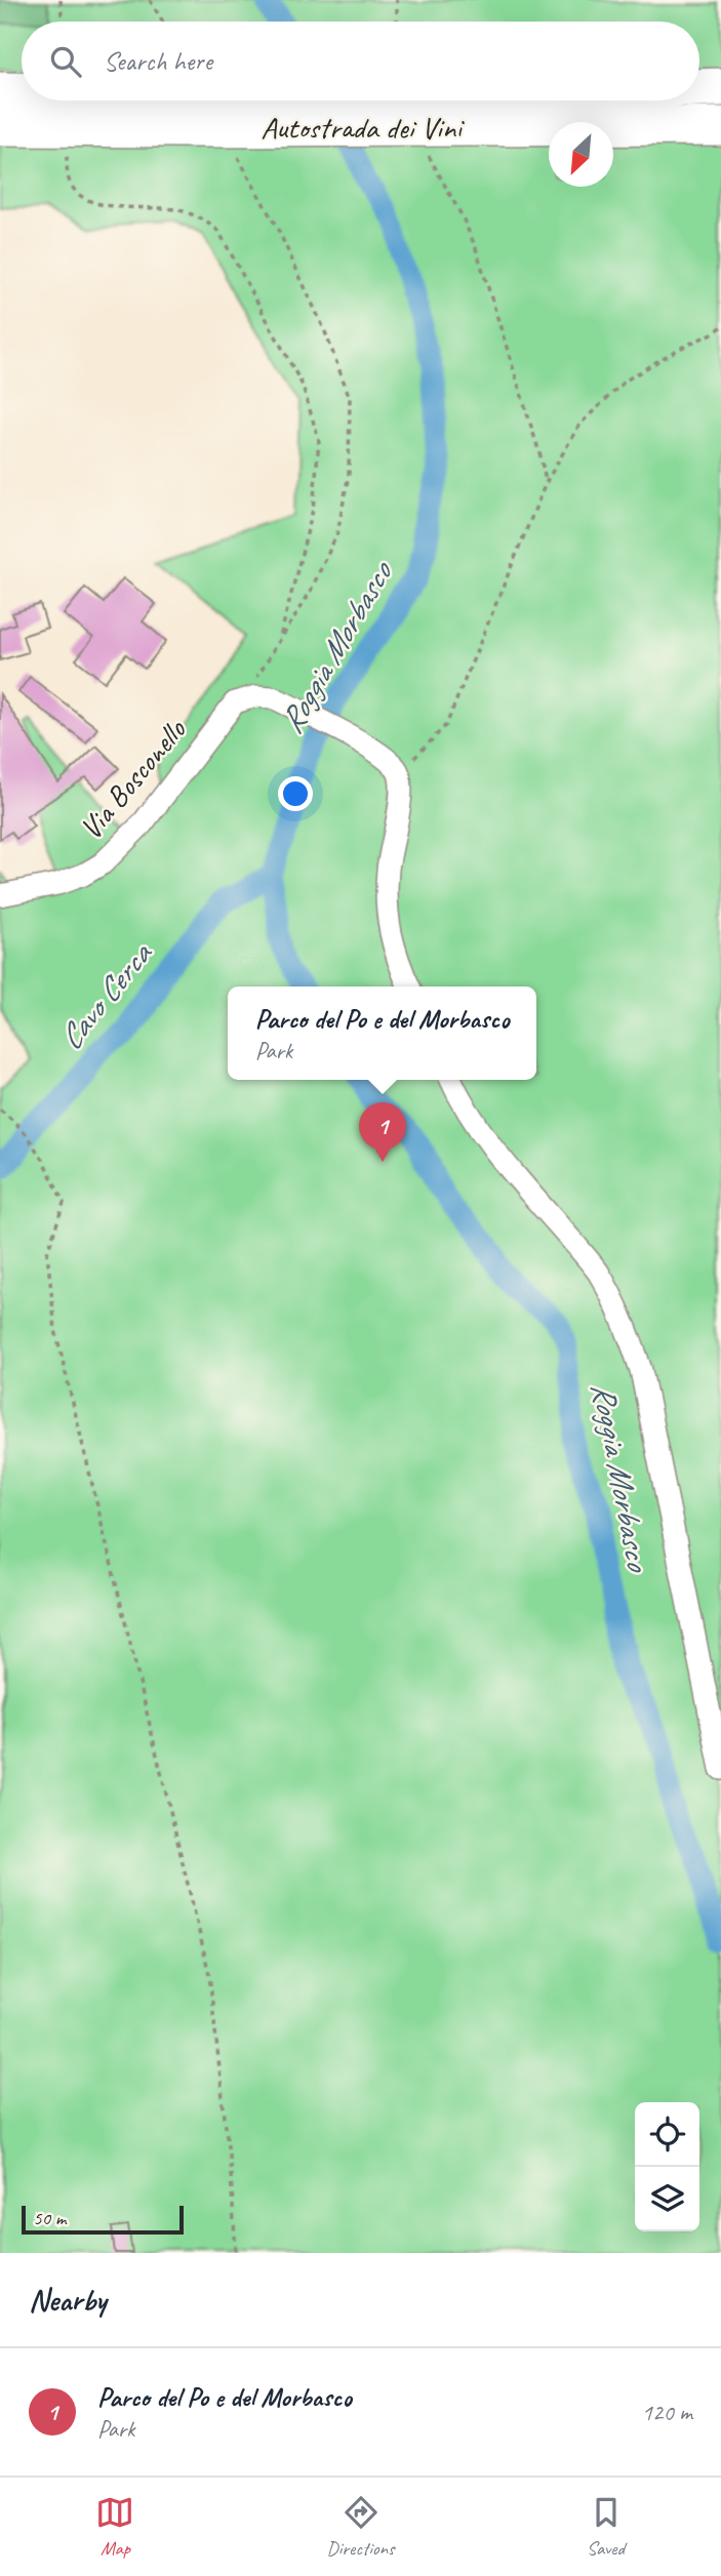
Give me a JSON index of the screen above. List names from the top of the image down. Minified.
{"streets":{"highway":["Autostrada dei Vini"],"street":["Via Bosconello"]},"water":["Roggia Morbasco","Cavo Cerca"],"scale_bar":"50 m","north":"bottom left","page":{"search":"Search here","popup":["Parco del Po e del Morbasco","Park"],"pins":"1","scale":"50 m","heading":"Nearby","list":[{"mark":"1","name":"Parco del Po e del Morbasco","note":"Park","value":"120 m"}],"nav":["Map","Directions","Saved"]}}
